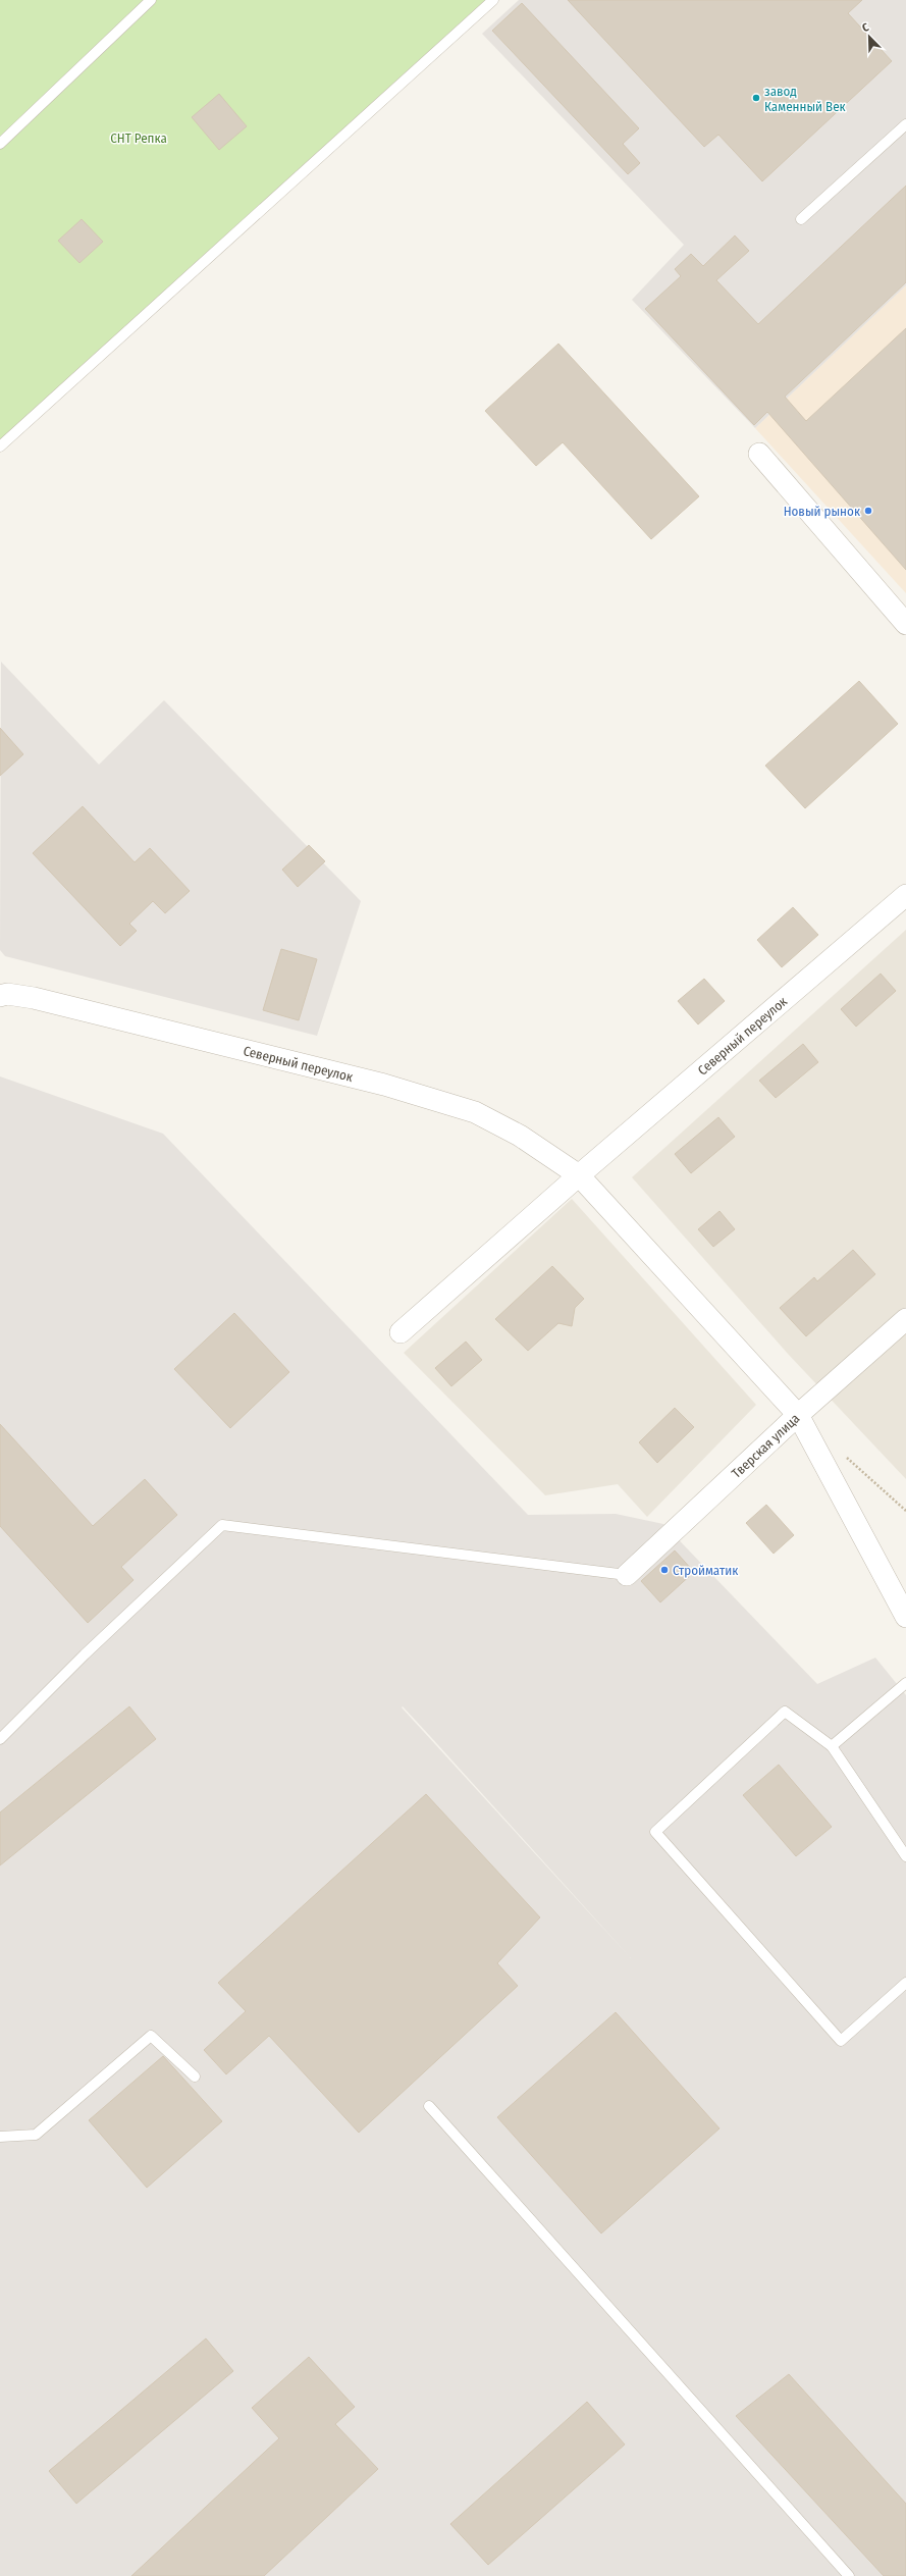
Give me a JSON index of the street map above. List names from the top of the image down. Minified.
{"streets":{"street":["Северный переулок","Тверская улица"]},"parks":["СНТ Репка"],"places":["завод Каменный Век","Новый рынок","Стройматик"],"north":"top left"}
